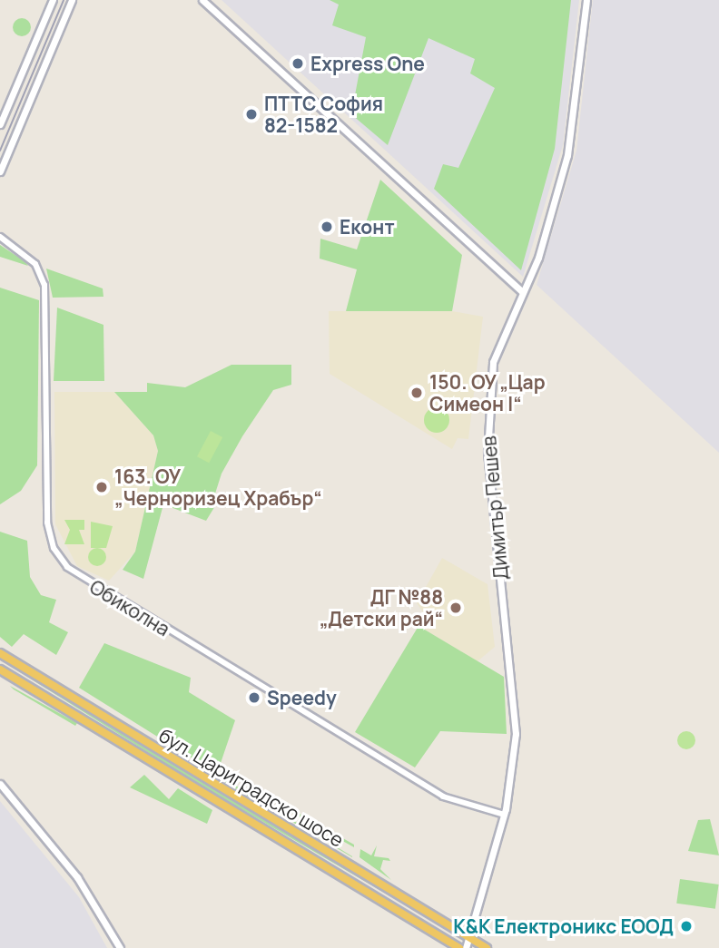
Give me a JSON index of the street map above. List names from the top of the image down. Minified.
{"streets":{"highway":["бул. Цариградско шосе"],"main road":["Димитър Пешев"],"street":["Обиколна"]},"crossings":[["Димитър Пешев","Обиколна"],["Димитър Пешев","бул. Цариградско шосе"]],"places":["Express One","ПТТС София 82-1582","Еконт","150. ОУ „Цар Симеон I“","163. ОУ „Черноризец Храбър“","ДГ №88 „Детски рай“","Speedy","K&K Електроникс ЕООД"]}
